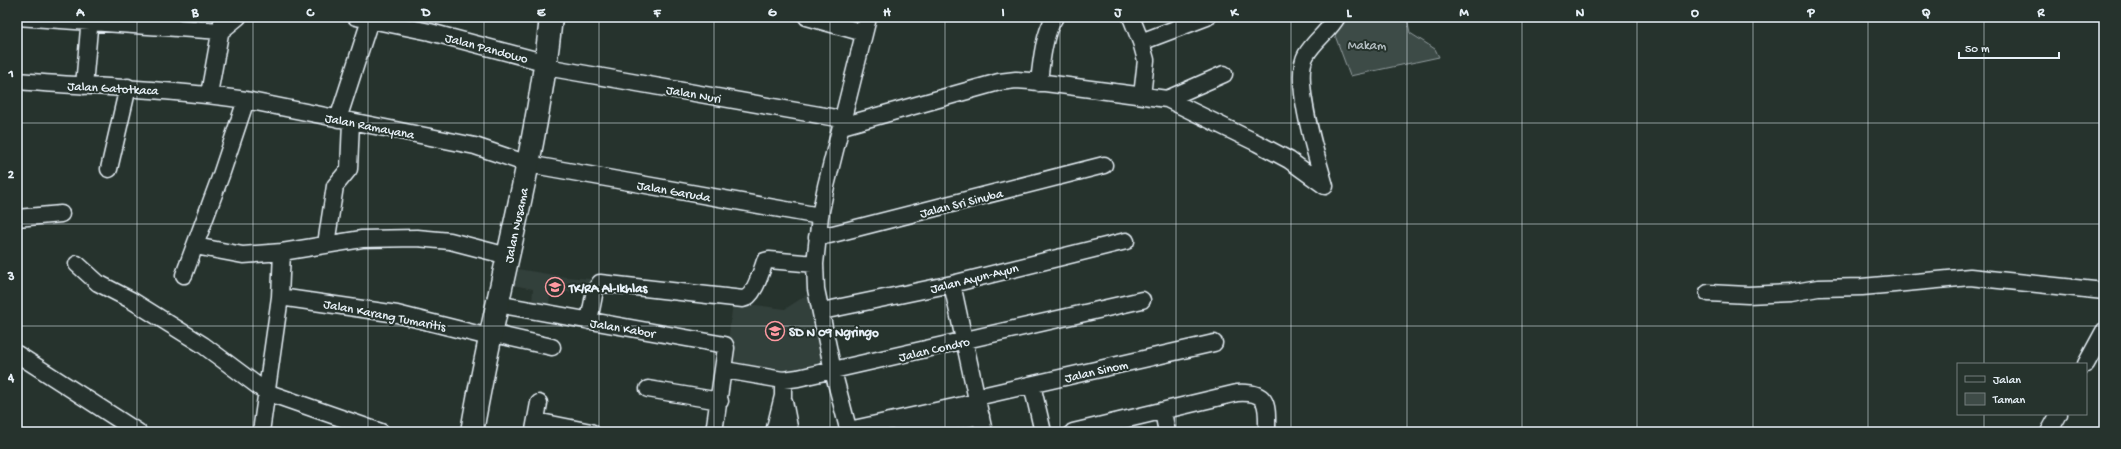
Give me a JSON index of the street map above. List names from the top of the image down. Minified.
{"streets":{"street":["Jalan Pandowo","Jalan Gatotkaca","Jalan Nuri","Jalan Ramayana","Jalan Garuda","Jalan Sri Sinuba","Jalan Nusama","Jalan Ayun-Ayun","Jalan Karang Tumaritis","Jalan Kabor","Jalan Condro","Jalan Sinom"]},"crossings":[["Jalan Pandowo","Jalan Nuri"],["Jalan Pandowo","Jalan Nusama"],["Jalan Gatotkaca","Jalan Ramayana"],["Jalan Nuri","Jalan Nusama"],["Jalan Ramayana","Jalan Garuda"],["Jalan Ramayana","Jalan Nusama"],["Jalan Garuda","Jalan Nusama"],["Jalan Nusama","Jalan Karang Tumaritis"],["Jalan Nusama","Jalan Kabor"],["Jalan Kabor","Jalan Condro"]],"parks":["Makam"],"places":{"school or university":["TK/RA Al-Ikhlas","SD N 09 Ngringo"]},"legend":["Jalan","Taman"],"scale_bar":"50 m","grid":{"columns":["A","B","C","D","E","F","G","H","I","J","K","L","M","N","O","P","Q","R"],"rows":["1","2","3","4"]}}
